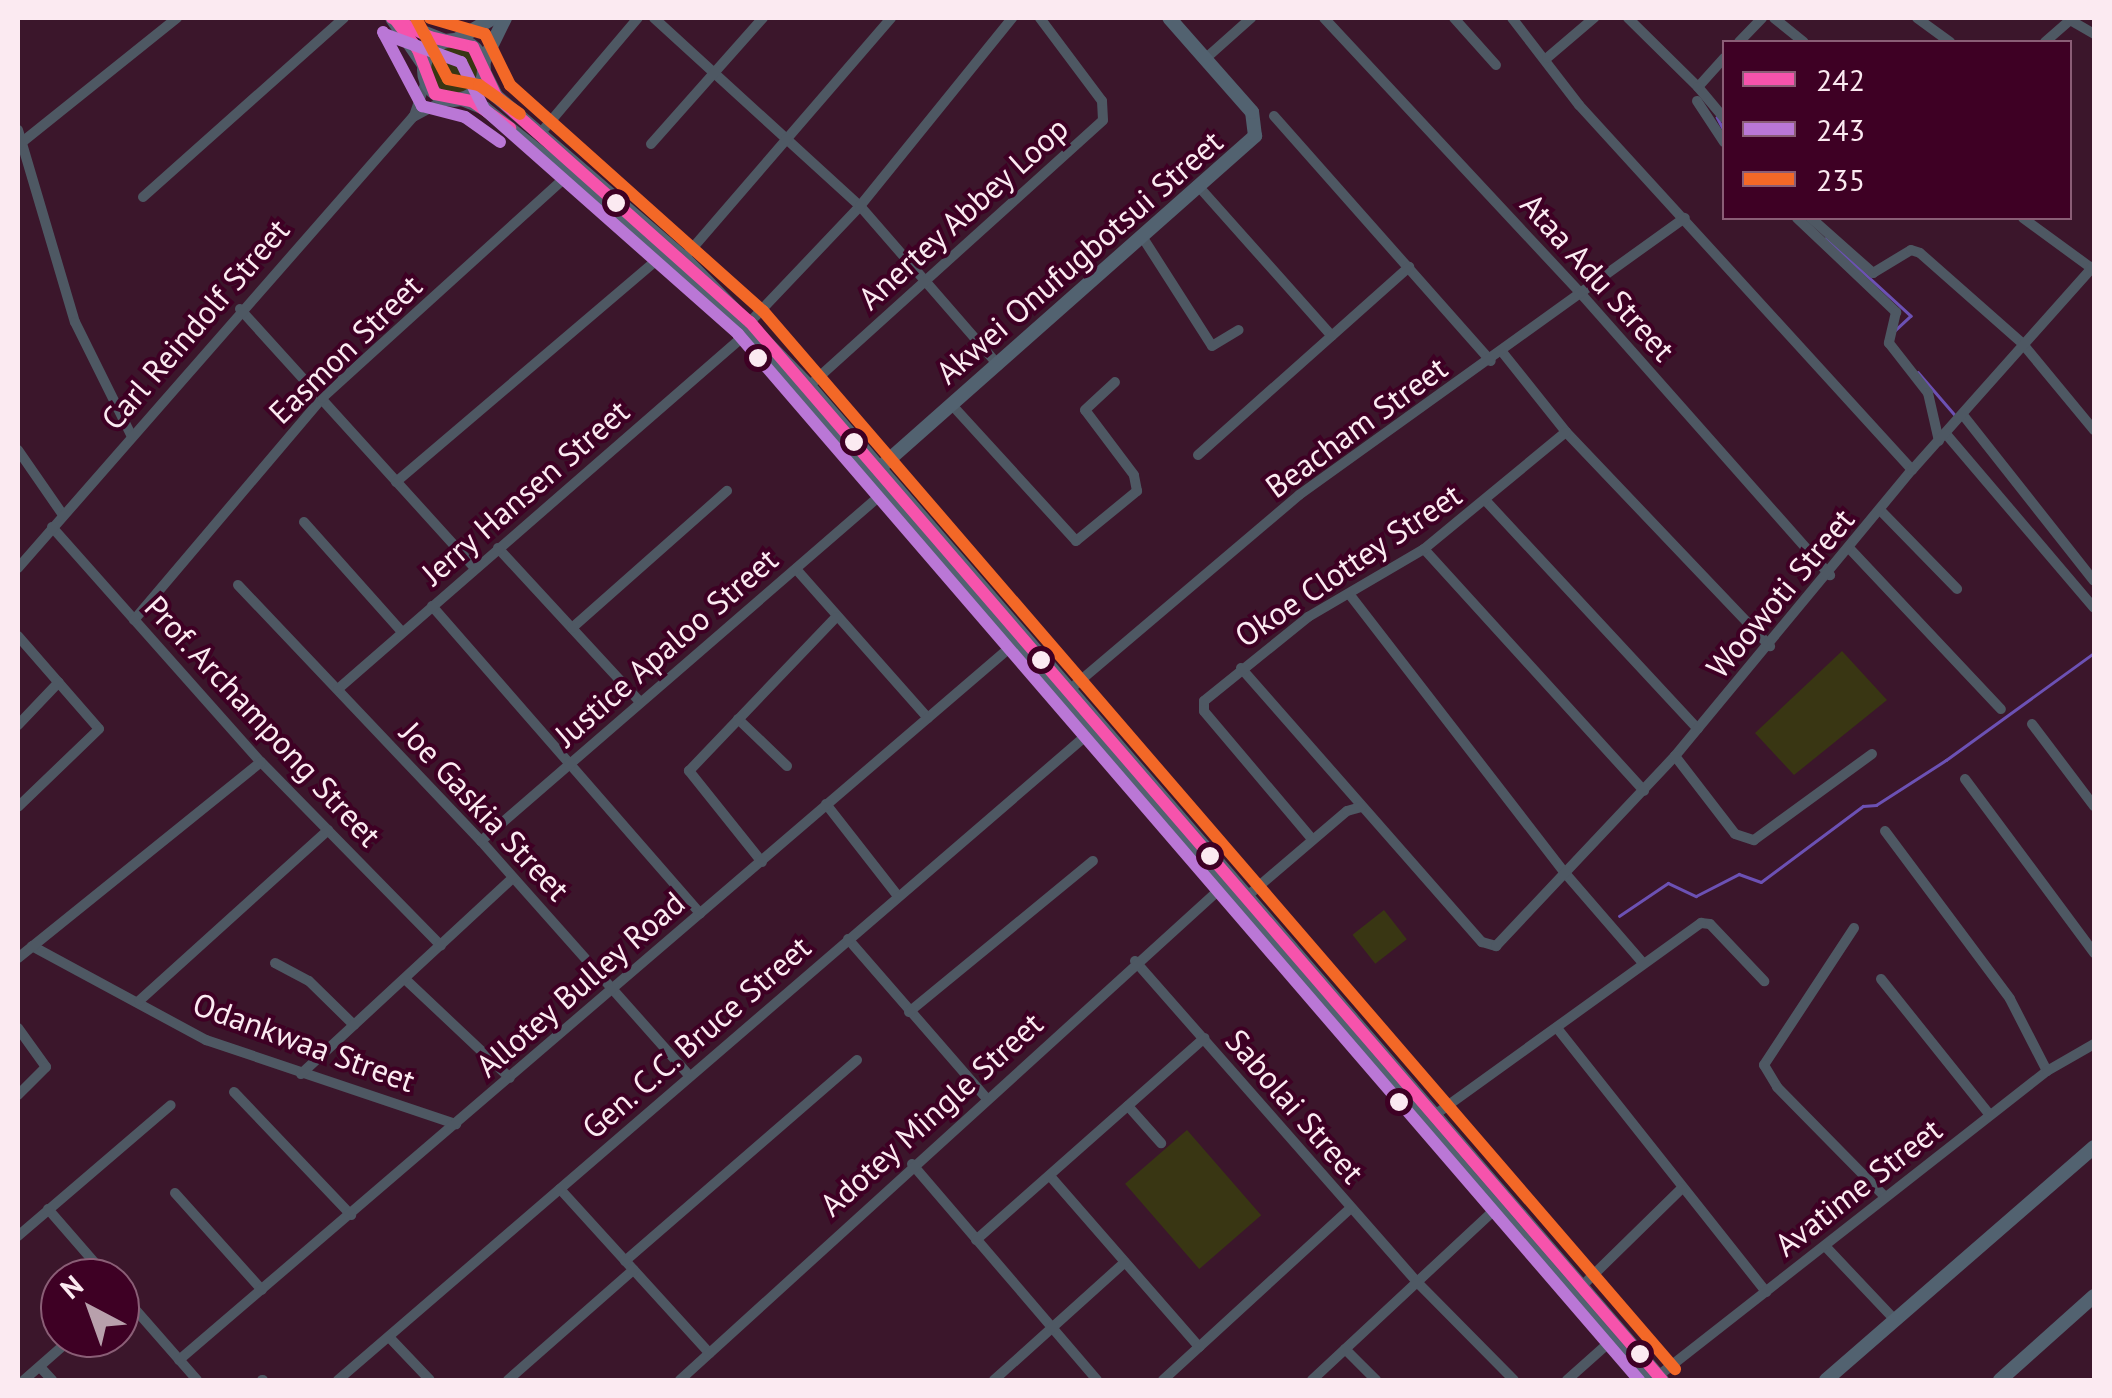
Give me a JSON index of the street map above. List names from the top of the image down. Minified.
{"streets":{"main road":["Akwei Onufugbotsui Street"],"street":["Anertey Abbey Loop","Ataa Adu Street","Carl Reindolf Street","Easmon Street","Beacham Street","Jerry Hansen Street","Okoe Clottey Street","Woowoti Street","Justice Apaloo Street","Prof. Archampong Street","Joe Gaskia Street","Allotey Bulley Road","Gen. C.C. Bruce Street","Odankwaa Street","Sabolai Street","Adotey Mingle Street","Avatime Street"]},"crossings":[["Ataa Adu Street","Beacham Street"],["Ataa Adu Street","Woowoti Street"],["Carl Reindolf Street","Prof. Archampong Street"],["Easmon Street","Prof. Archampong Street"],["Jerry Hansen Street","Joe Gaskia Street"],["Justice Apaloo Street","Joe Gaskia Street"],["Joe Gaskia Street","Allotey Bulley Road"],["Joe Gaskia Street","Gen. C.C. Bruce Street"],["Allotey Bulley Road","Odankwaa Street"],["Sabolai Street","Adotey Mingle Street"]],"lines":["transit line 242","transit line 235","transit line 243"],"legend":["242","243","235"],"north":"top left"}
